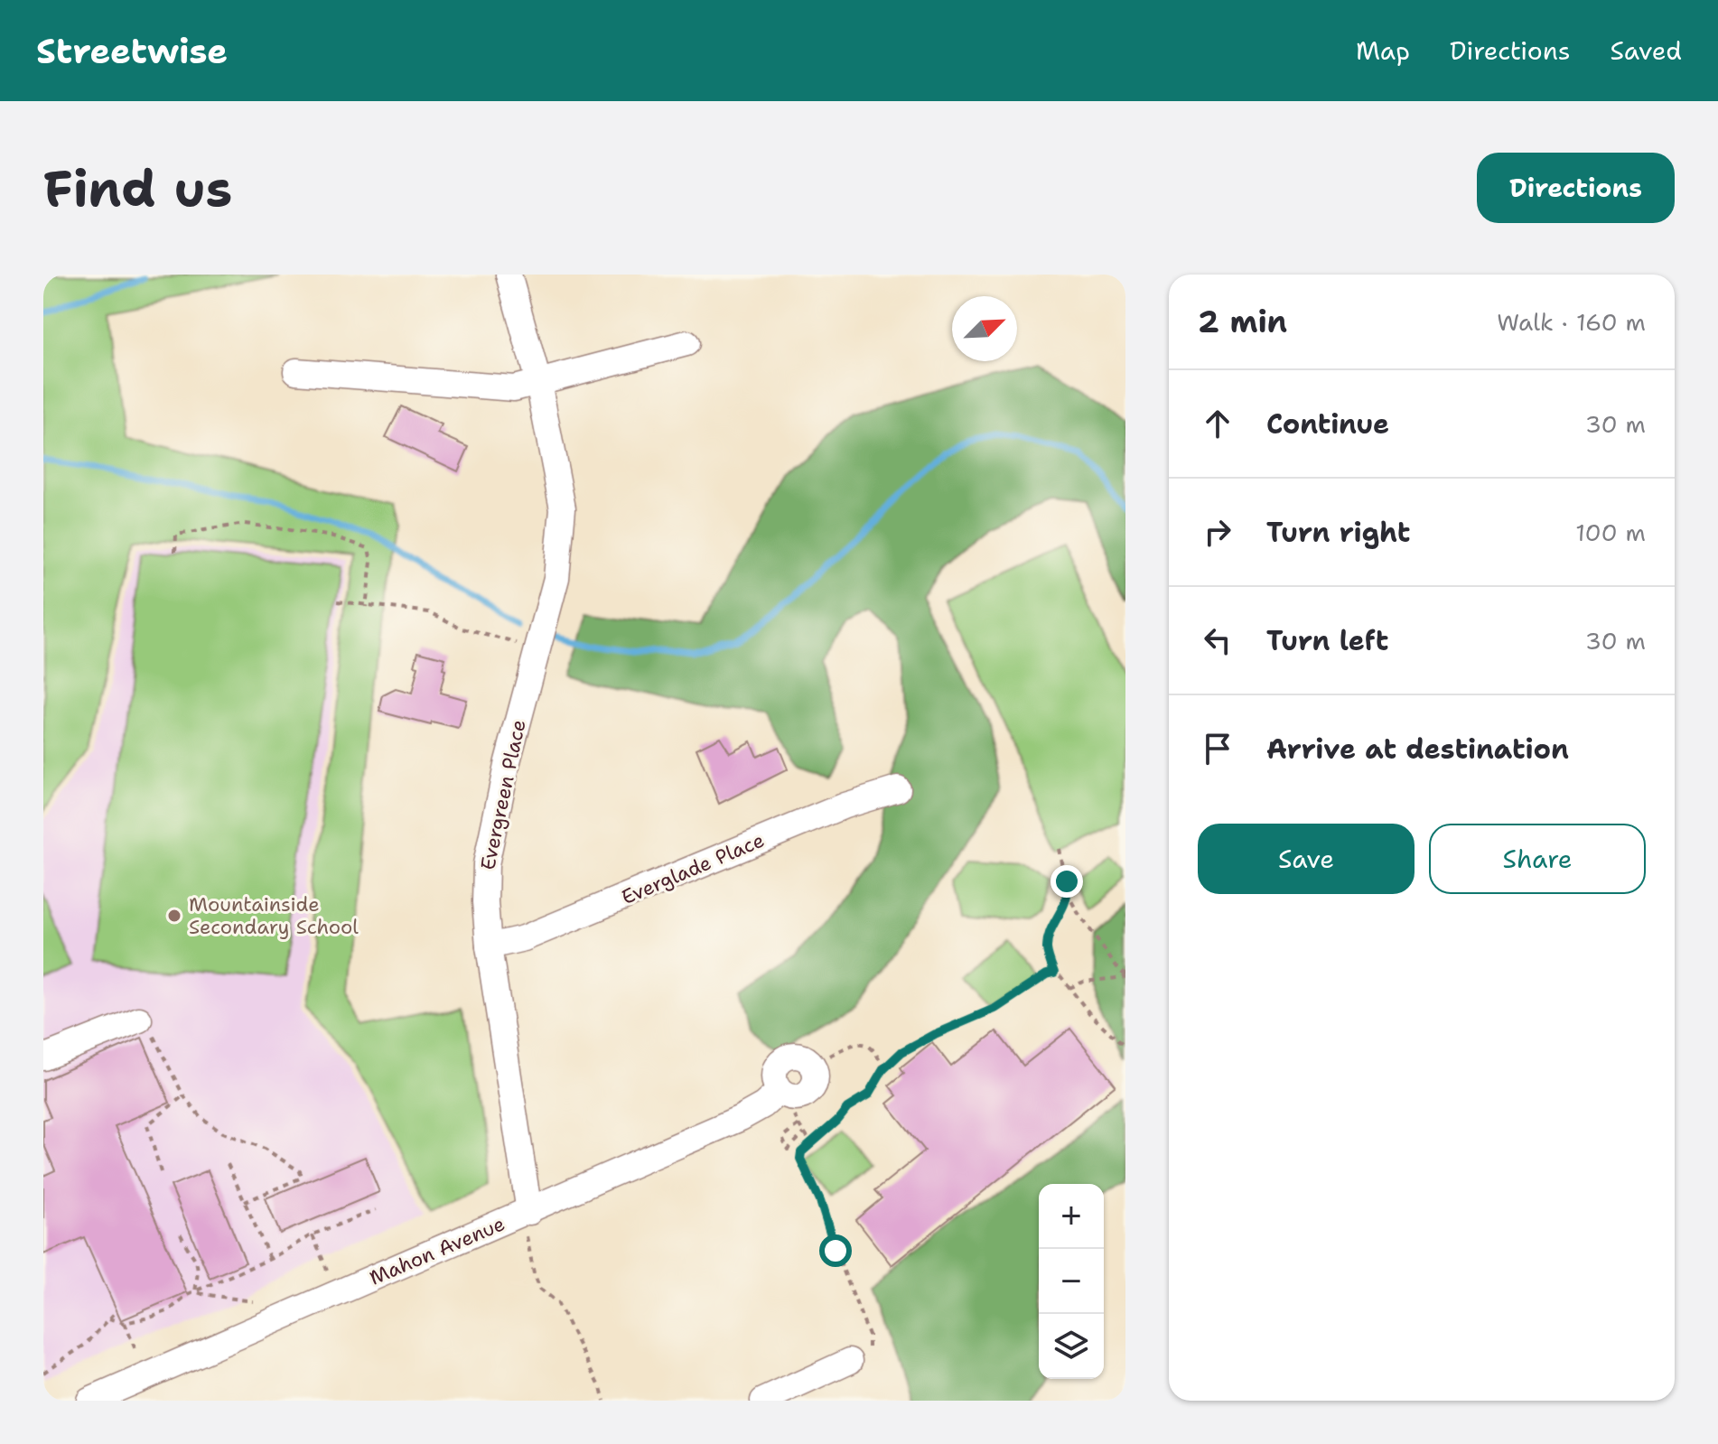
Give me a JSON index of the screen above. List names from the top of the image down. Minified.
{"streets":{"street":["Evergreen Place","Everglade Place","Mahon Avenue"]},"crossings":[["Evergreen Place","Everglade Place"],["Evergreen Place","Mahon Avenue"]],"places":["Mountainside Secondary School"],"north":"top right","page":{"header":"Streetwise","nav":["Map","Directions","Saved"],"buttons":["Directions",["Save","Share"]],"title":"Find us","heading":["2 min","Walk · 160 m"],"list":[["Continue","30 m"],["Turn right","100 m"],["Turn left","30 m"],"Arrive at destination"],"map_buttons":["+","−"]}}
